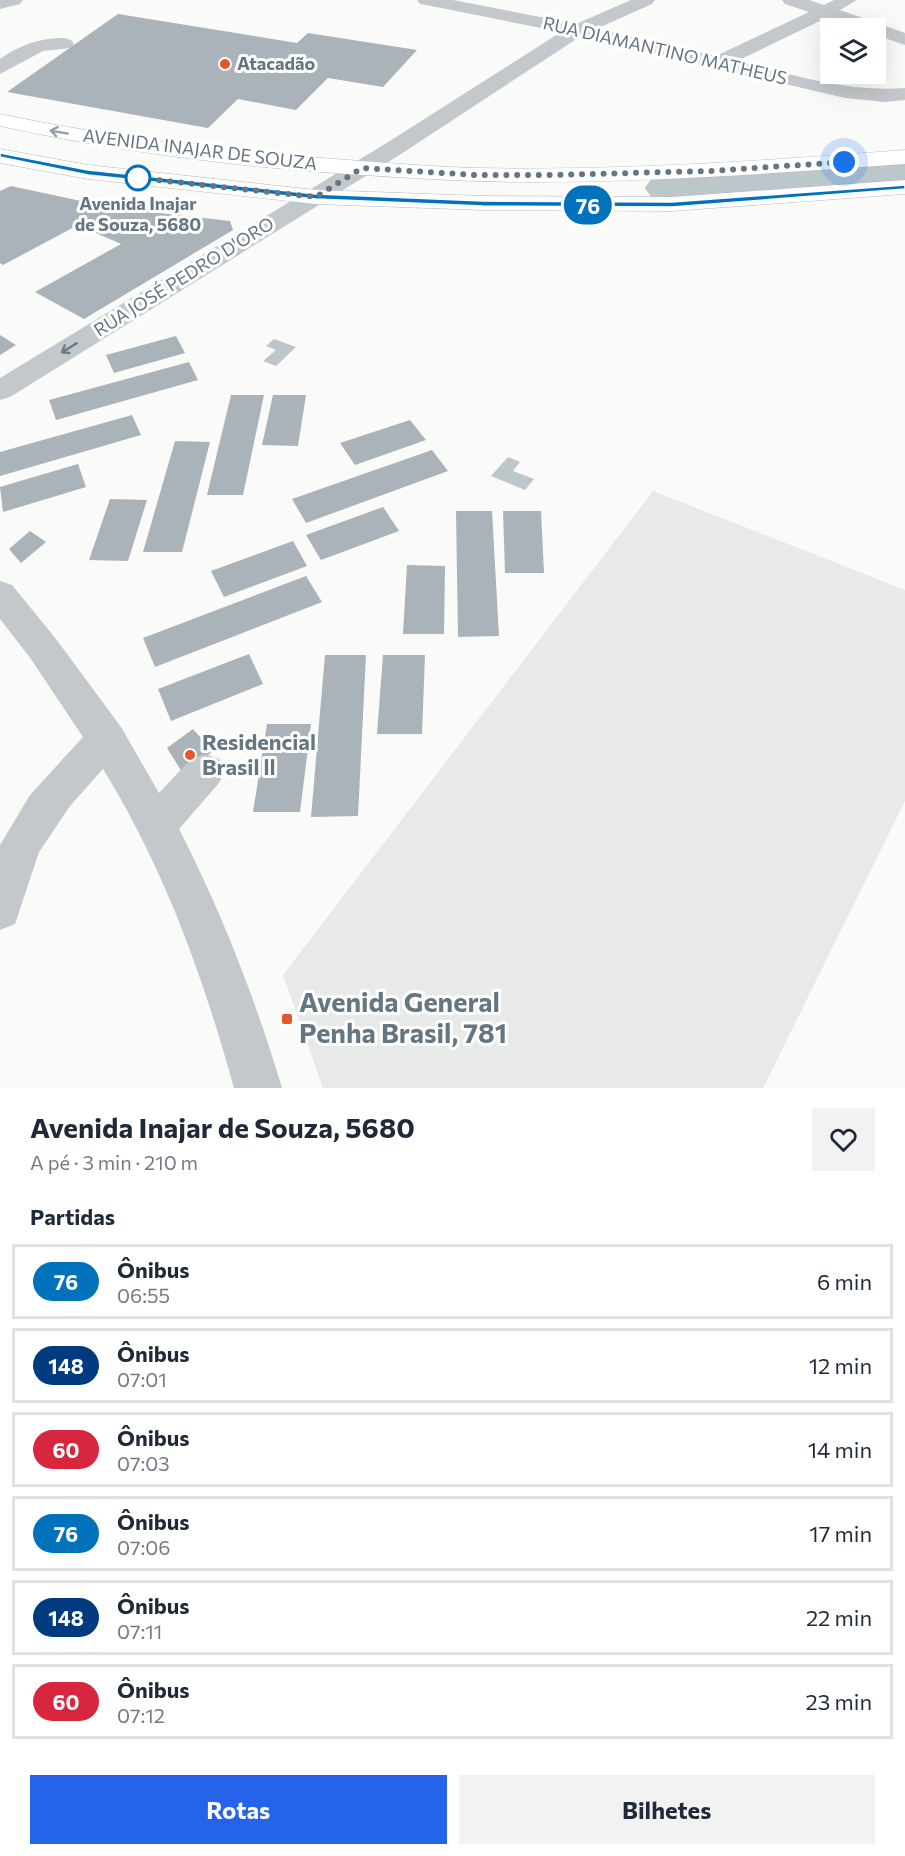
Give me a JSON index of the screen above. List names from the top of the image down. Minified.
{"streets":{"main road":["AVENIDA INAJAR DE SOUZA"],"street":["RUA DIAMANTINO MATHEUS","RUA JOSÉ PEDRO D'ORO"]},"crossings":[["RUA DIAMANTINO MATHEUS","RUA JOSÉ PEDRO D'ORO"],["AVENIDA INAJAR DE SOUZA","RUA JOSÉ PEDRO D'ORO"]],"one_way":["RUA JOSÉ PEDRO D'ORO"],"places":{"other":["Atacadão","Avenida Inajar de Souza, 5680","Residencial Brasil ll"],"transit":["Avenida General Penha Brasil, 781"]},"lines":["bus line 76"],"page":{"on_map":"76","heading":[["Avenida Inajar de Souza, 5680","A pé · 3 min · 210 m"],"Partidas"],"list":[{"mark":"76","name":"Ônibus","note":"06:55","value":"6 min"},{"mark":"148","name":"Ônibus","note":"07:01","value":"12 min"},{"mark":"60","name":"Ônibus","note":"07:03","value":"14 min"},{"mark":"76","name":"Ônibus","note":"07:06","value":"17 min"},{"mark":"148","name":"Ônibus","note":"07:11","value":"22 min"},{"mark":"60","name":"Ônibus","note":"07:12","value":"23 min"}],"buttons":["Rotas","Bilhetes"]}}
